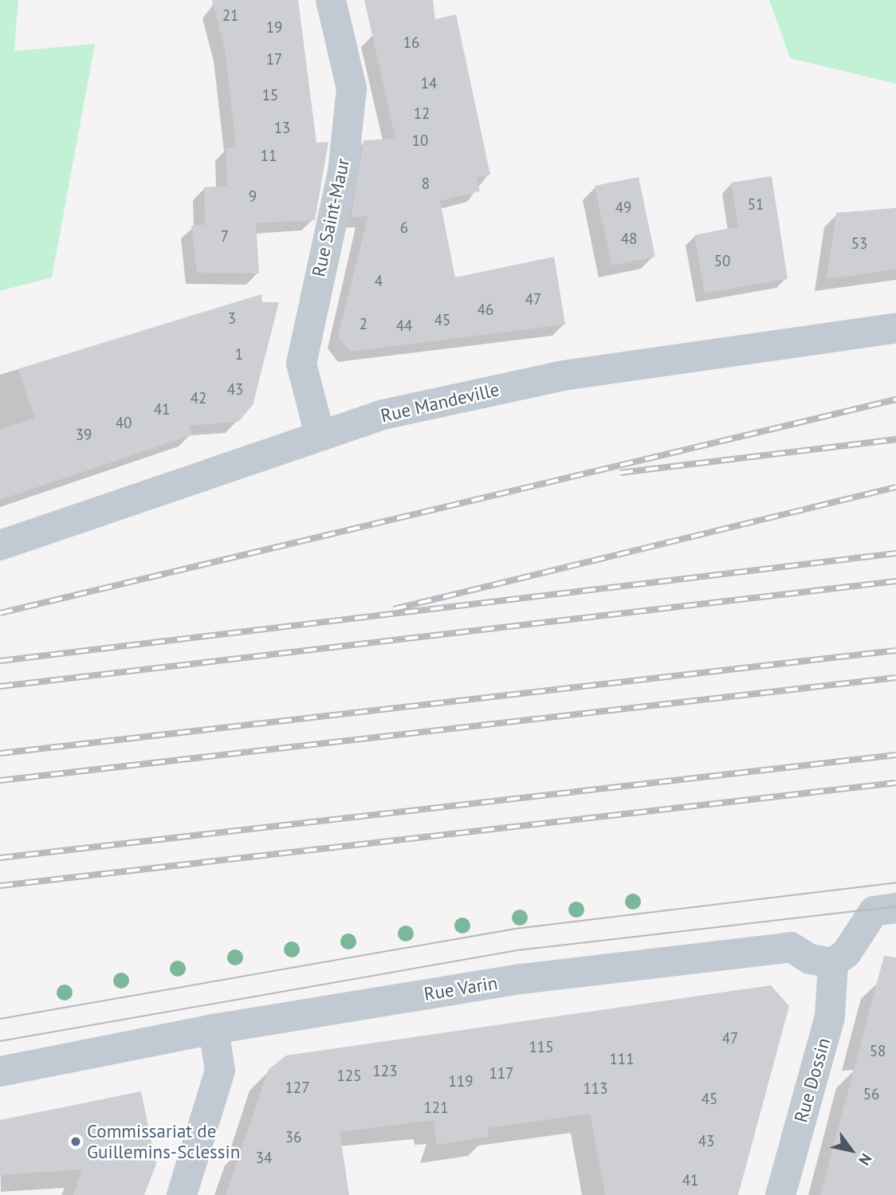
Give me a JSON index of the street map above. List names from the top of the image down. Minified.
{"streets":{"street":["Rue Saint-Maur","Rue Mandeville","Rue Varin","Rue Dossin"]},"crossings":[["Rue Saint-Maur","Rue Mandeville"],["Rue Varin","Rue Dossin"]],"places":["Commissariat de Guillemins-Sclessin"],"house_numbers":["21","19","16","17","14","15","12","13","10","11","8","9","51","49","6","7","48","53","50","4","47","46","3","45","2","44","1","43","42","41","40","39","47","115","58","111","123","117","125","119","127","113","56","45","121","36","43","34","41"],"north":"bottom right"}
